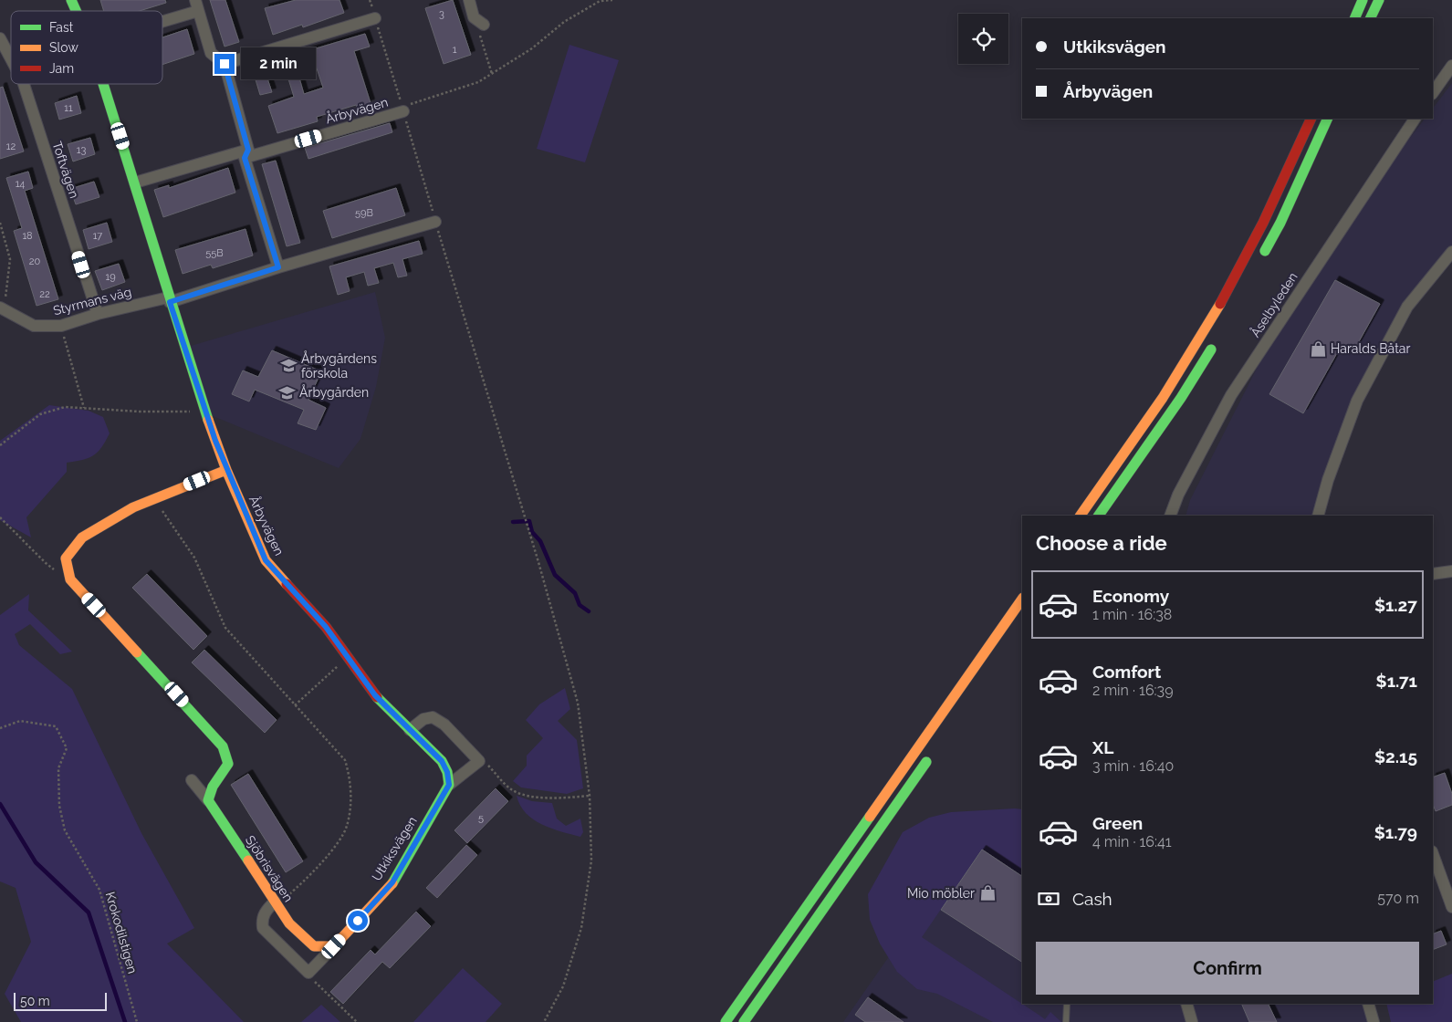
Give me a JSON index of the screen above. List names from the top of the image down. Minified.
{"streets":{"main road":["Årbyvägen","Utkiksvägen","Sjöbrisvägen"],"street":["Toftvägen","Styrmans väg","Åselbyleden"],"path":["Krokodilstigen"]},"crossings":[["Årbyvägen","Styrmans väg"],["Årbyvägen","Utkiksvägen"],["Toftvägen","Styrmans väg"],["Utkiksvägen","Sjöbrisvägen"]],"places":{"shop":["Haralds Båtar","Mio möbler"],"school or university":["Årbygårdens förskola","Årbygården"]},"house_numbers":["3","1","11","12","13","14","59B","18","17","55B","20","19","22","5"],"legend":["Fast","Slow","Jam"],"scale_bar":"50 m","page":{"banner":["Utkiksvägen","Årbyvägen"],"bubble":"2 min","heading":"Choose a ride","list":[{"name":"Economy","note":"1 min · 16:38","value":"$1.27"},{"name":"Comfort","note":"2 min · 16:39","value":"$1.71"},{"name":"XL","note":"3 min · 16:40","value":"$2.15"},{"name":"Green","note":"4 min · 16:41","value":"$1.79"}],"pay":["Cash","570 m"],"buttons":"Confirm","scale":"50 m"}}
